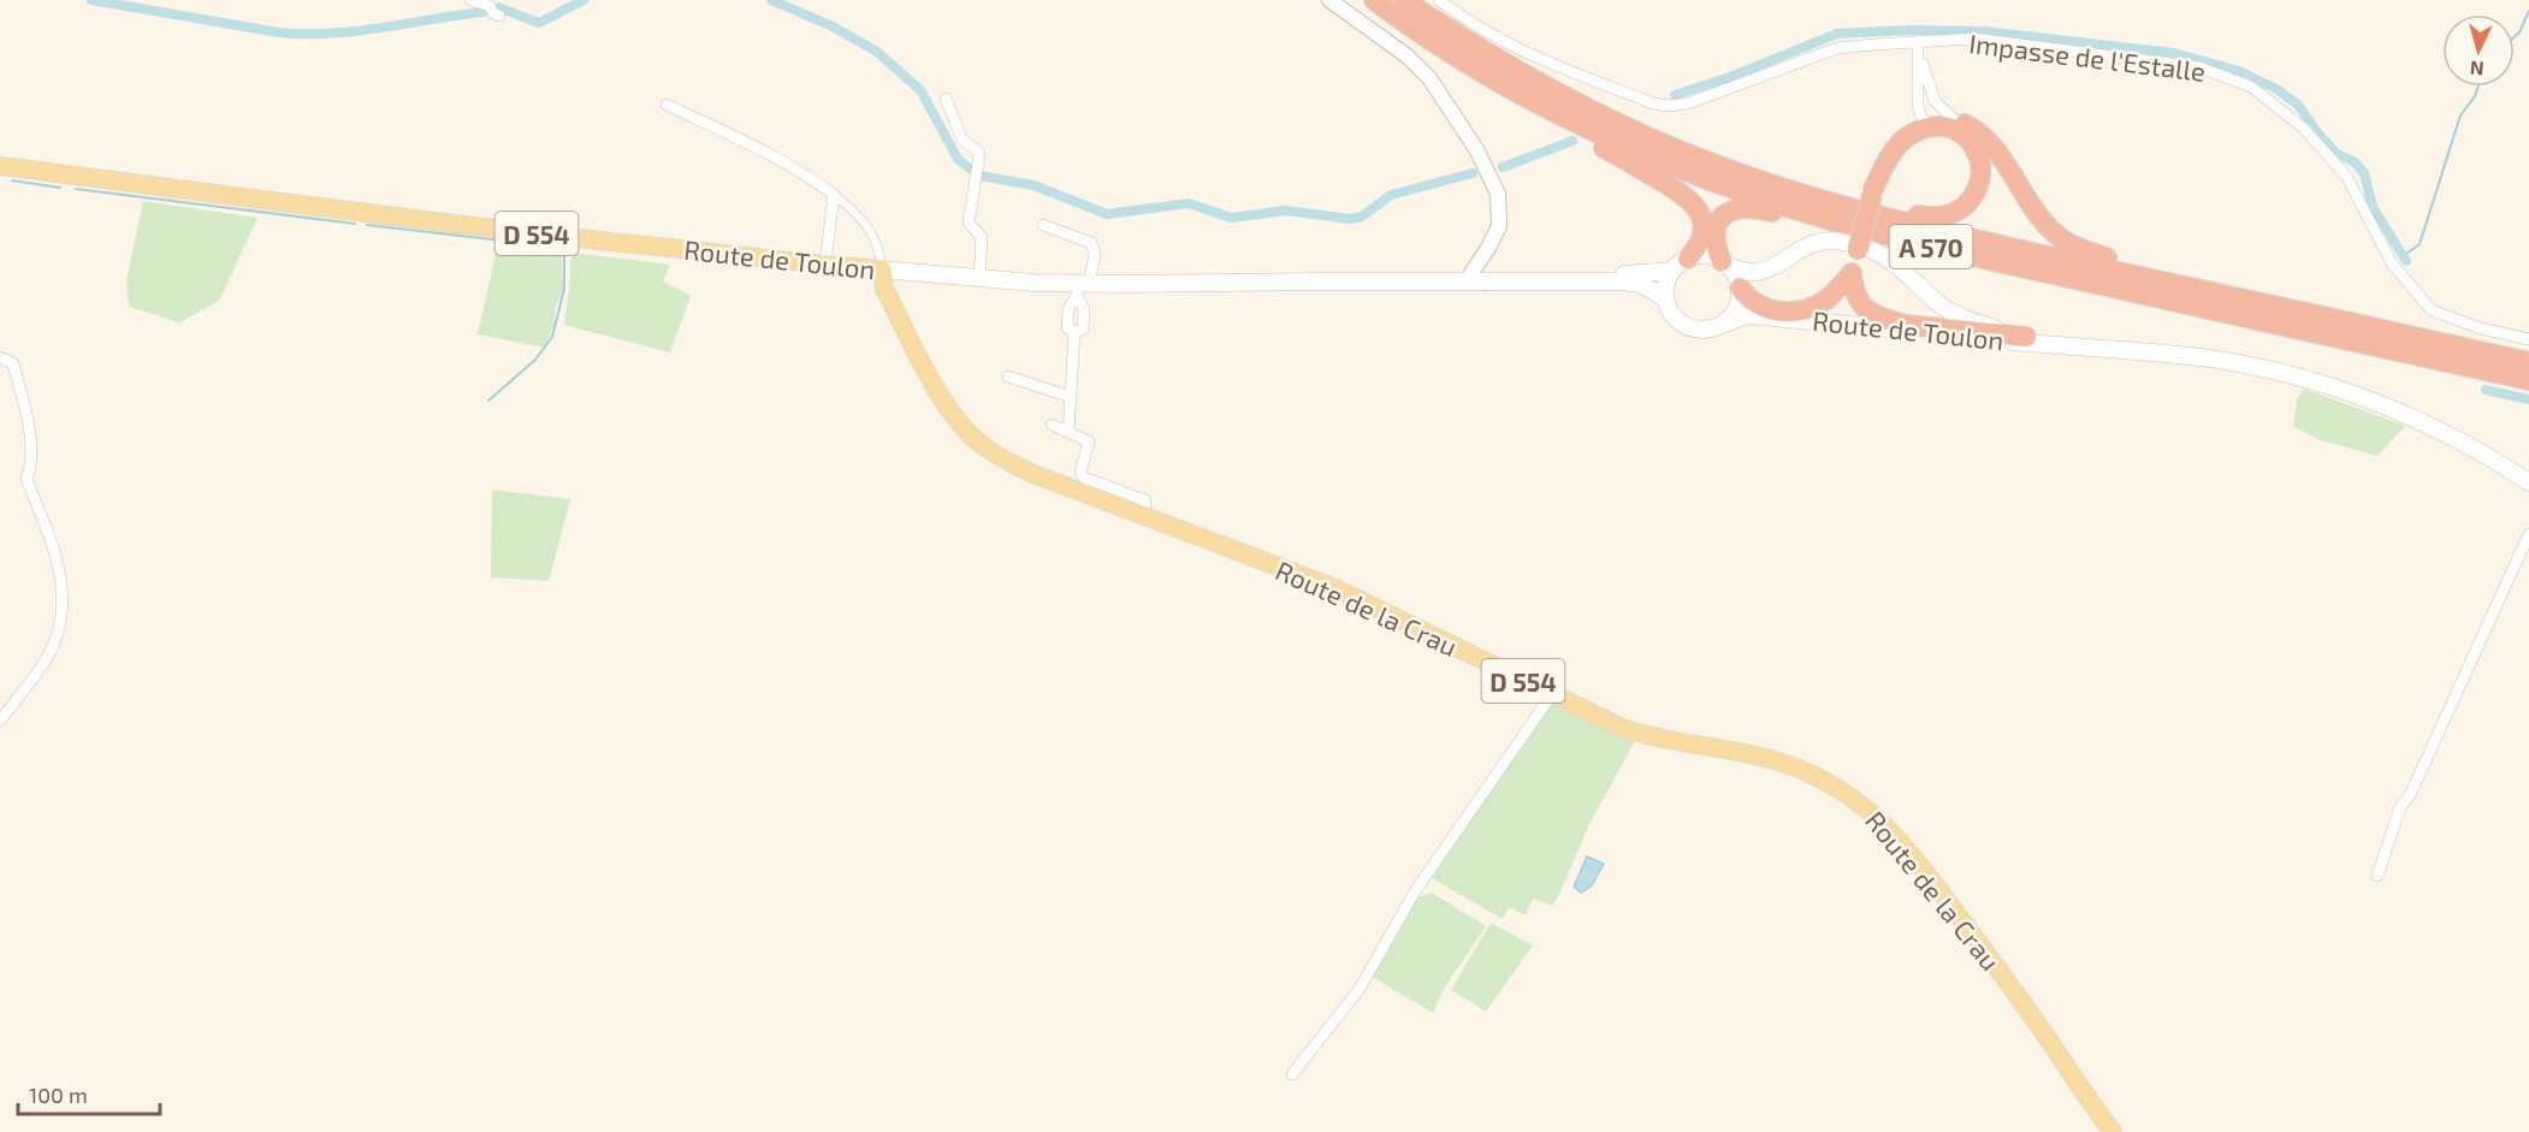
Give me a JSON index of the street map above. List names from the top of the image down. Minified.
{"streets":{"highway":["A 570"],"main road":["D 554","Route de Toulon","Route de la Crau"],"street":["Impasse de l'Estalle"]},"crossings":[["Route de Toulon","Route de la Crau"]],"scale_bar":"100 m","north":"bottom"}
